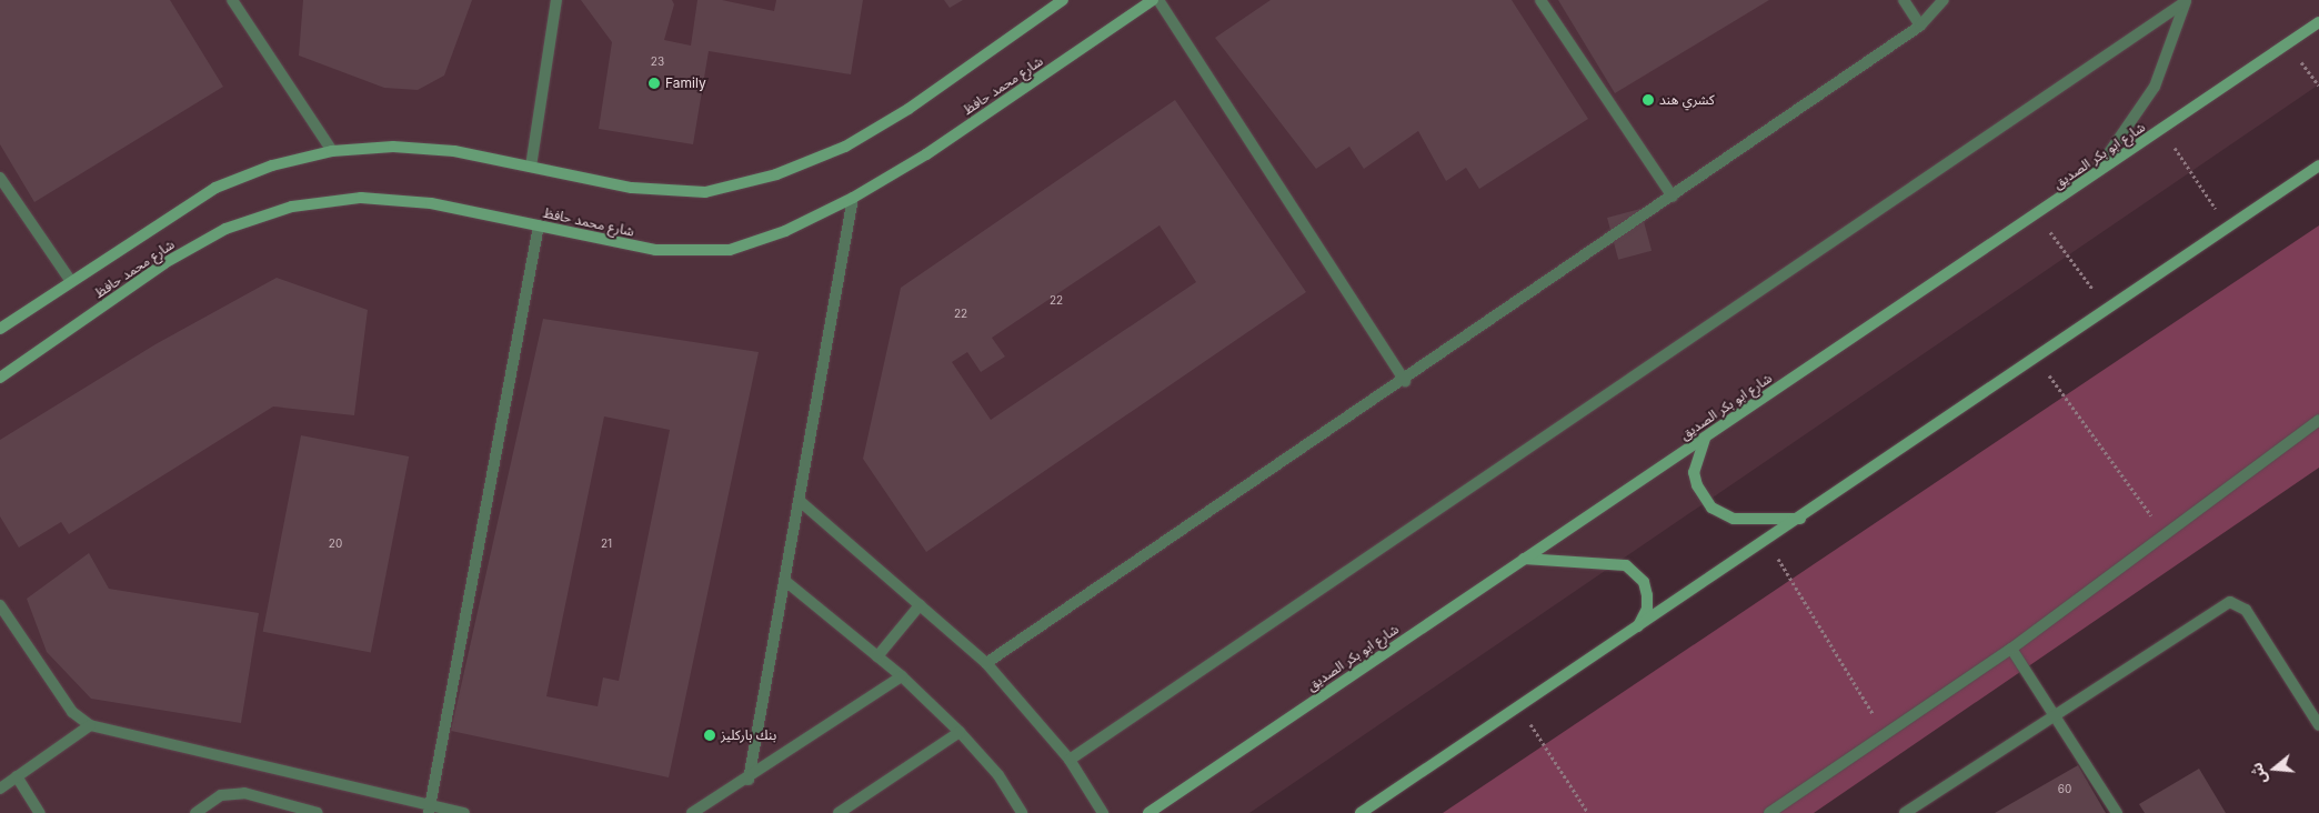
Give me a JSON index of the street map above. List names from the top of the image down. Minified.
{"streets":{"main road":["شارع محمد حافظ","شارع ابو بكر الصديق"]},"places":["Family","كشري هند","بنك باركليز"],"house_numbers":["23","22","22","20","21","60"],"north":"left"}
